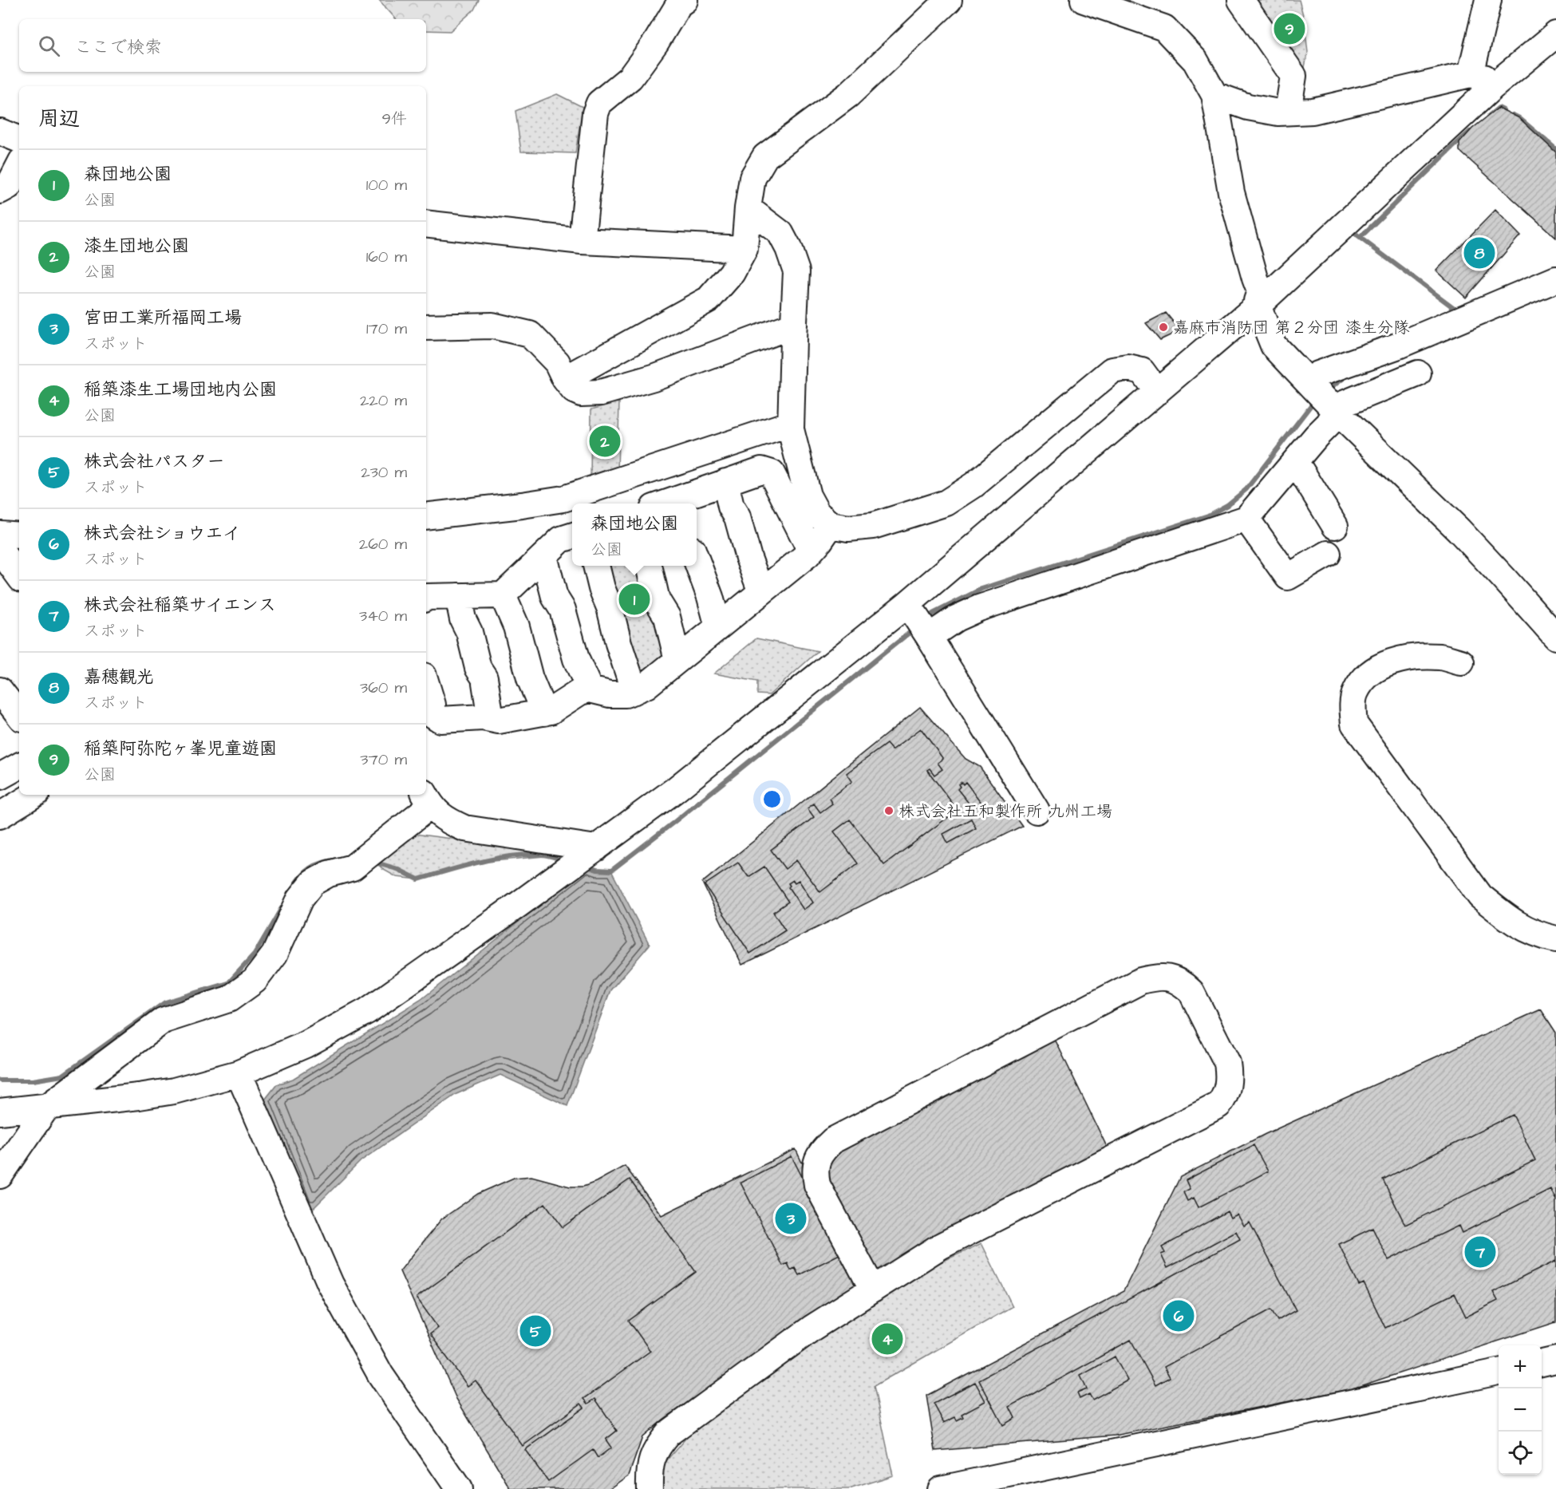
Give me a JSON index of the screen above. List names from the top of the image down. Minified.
{"places":["嘉麻市消防団 第２分団 漆生分隊","株式会社五和製作所 九州工場"],"page":{"pins":["9","8","2","1","3","7","6","5","4"],"search":"ここで検索","heading":["周辺","9件"],"list":[{"mark":"1","name":"森団地公園","note":"公園","value":"100 m"},{"mark":"2","name":"漆生団地公園","note":"公園","value":"160 m"},{"mark":"3","name":"宮田工業所福岡工場","note":"スポット","value":"170 m"},{"mark":"4","name":"稲築漆生工場団地内公園","note":"公園","value":"220 m"},{"mark":"5","name":"株式会社パスター","note":"スポット","value":"230 m"},{"mark":"6","name":"株式会社ショウエイ","note":"スポット","value":"260 m"},{"mark":"7","name":"株式会社稲築サイエンス","note":"スポット","value":"340 m"},{"mark":"8","name":"嘉穂観光","note":"スポット","value":"360 m"},{"mark":"9","name":"稲築阿弥陀ヶ峯児童遊園","note":"公園","value":"370 m"}],"popup":["森団地公園","公園"],"map_buttons":["+","−"]}}
